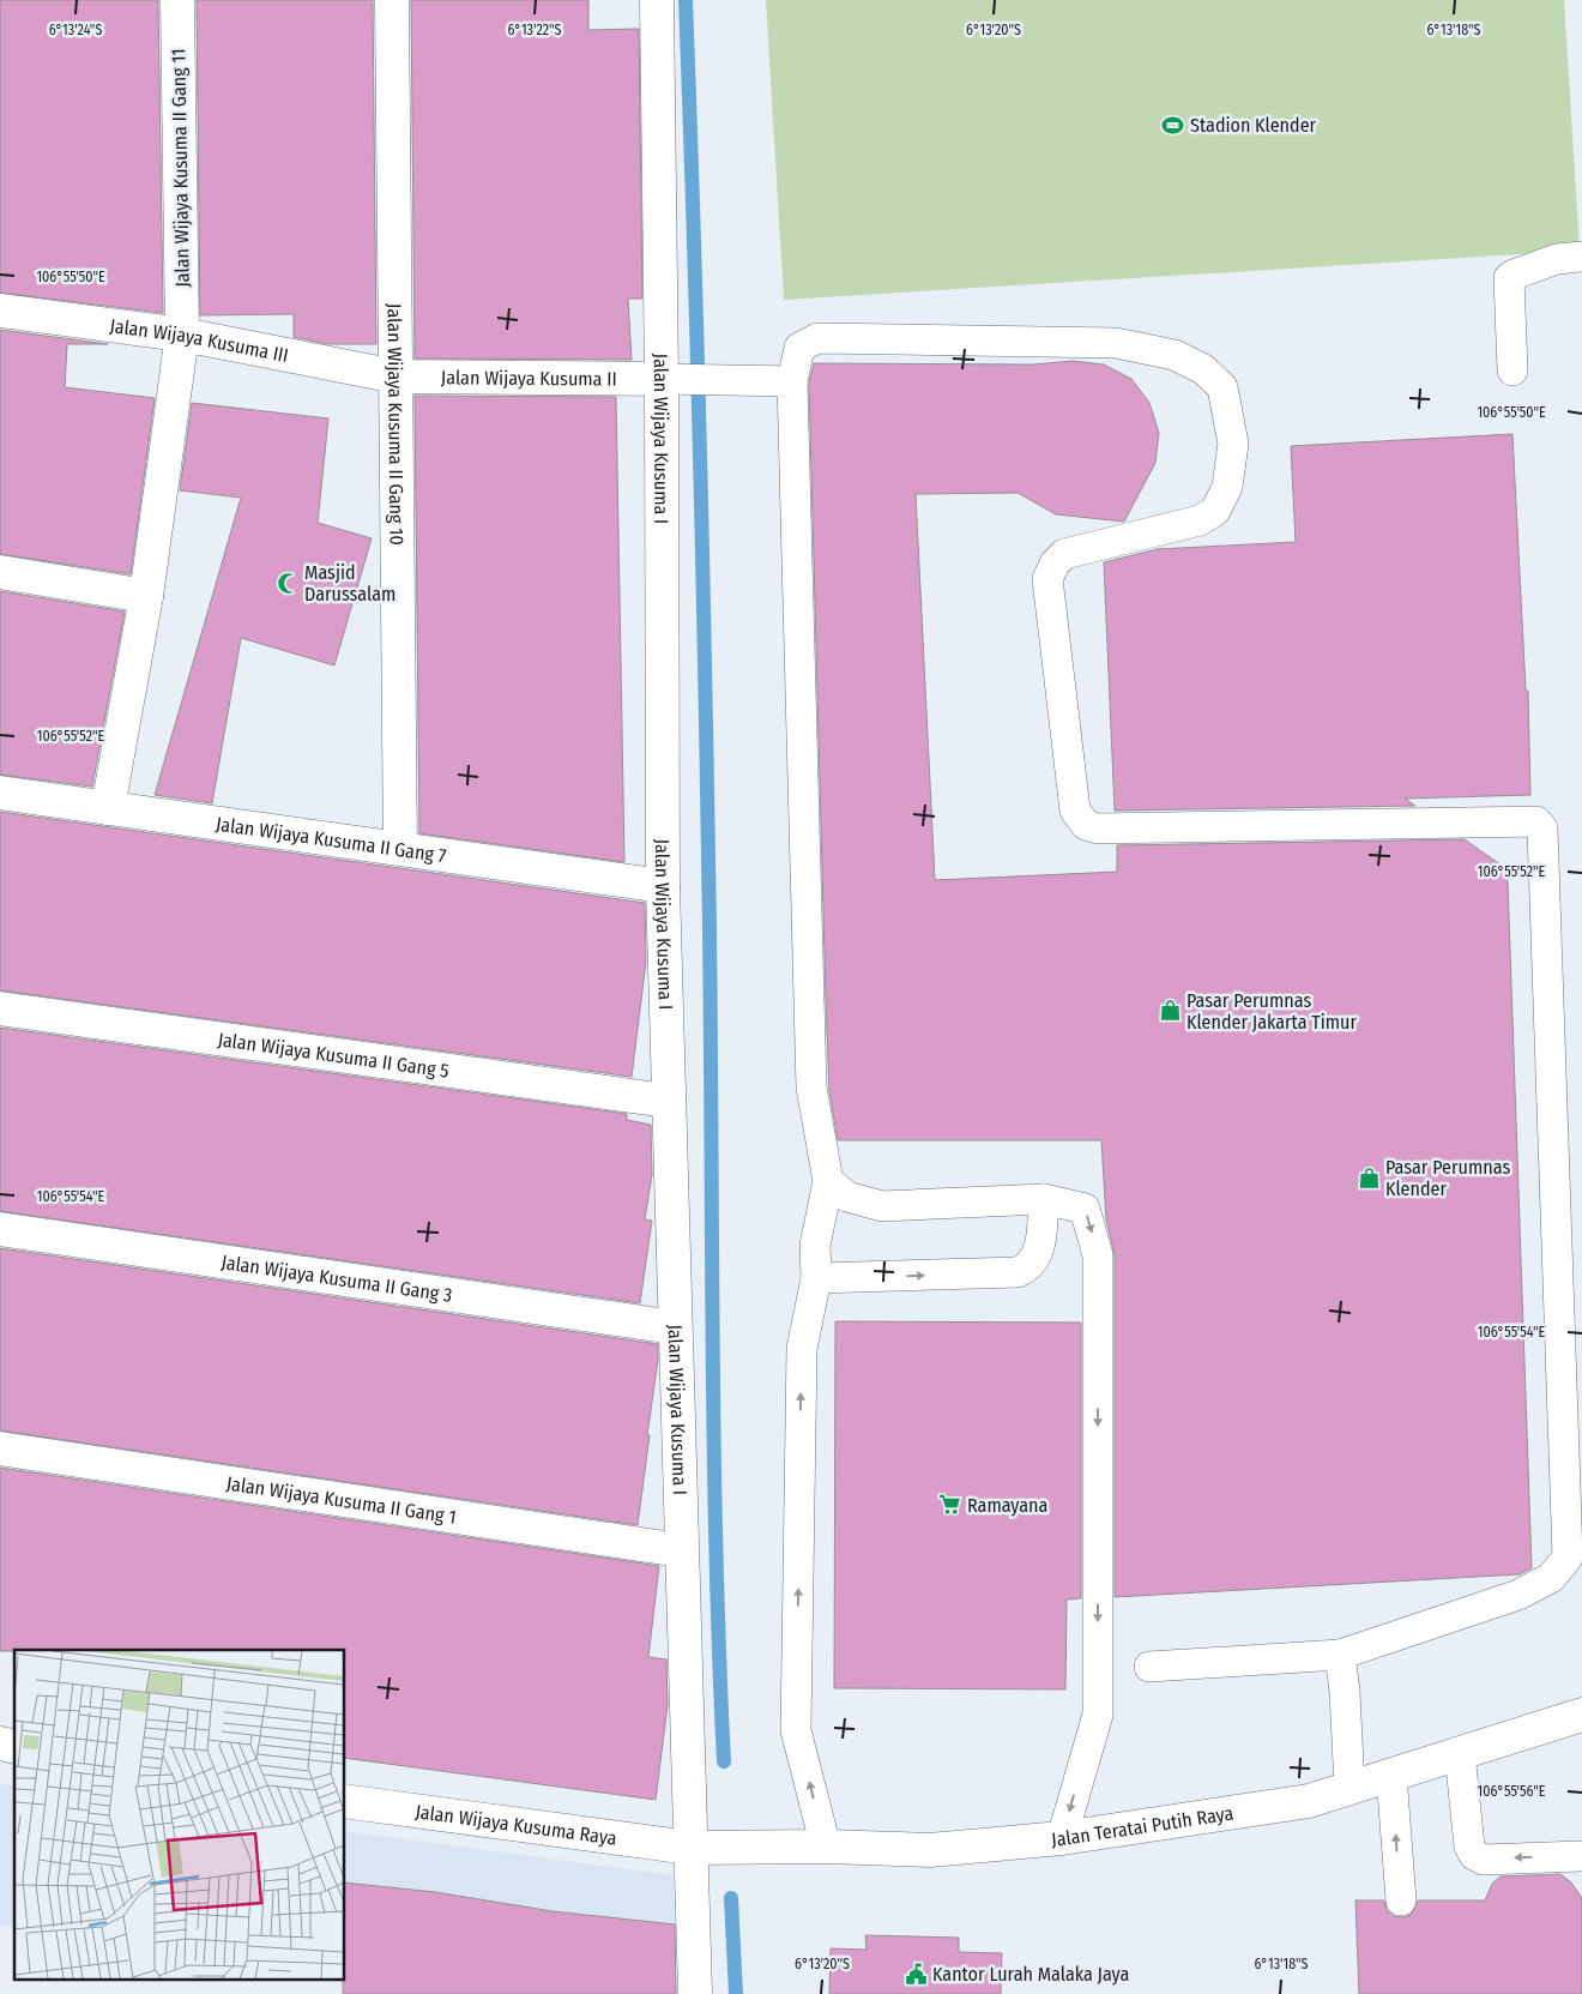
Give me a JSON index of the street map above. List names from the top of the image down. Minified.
{"streets":{"street":["Jalan Wijaya Kusuma II Gang 11","Jalan Wijaya Kusuma III","Jalan Wijaya Kusuma II","Jalan Wijaya Kusuma II Gang 10","Jalan Wijaya Kusuma I","Jalan Wijaya Kusuma II Gang 7","Jalan Wijaya Kusuma II Gang 5","Jalan Wijaya Kusuma II Gang 3","Jalan Wijaya Kusuma II Gang 1","Jalan Wijaya Kusuma Raya","Jalan Teratai Putih Raya"]},"crossings":[["Jalan Wijaya Kusuma II Gang 11","Jalan Wijaya Kusuma III"],["Jalan Wijaya Kusuma II Gang 11","Jalan Wijaya Kusuma II Gang 7"],["Jalan Wijaya Kusuma III","Jalan Wijaya Kusuma II"],["Jalan Wijaya Kusuma III","Jalan Wijaya Kusuma II Gang 10"],["Jalan Wijaya Kusuma II","Jalan Wijaya Kusuma II Gang 10"],["Jalan Wijaya Kusuma II","Jalan Wijaya Kusuma I"],["Jalan Wijaya Kusuma II Gang 10","Jalan Wijaya Kusuma II Gang 7"],["Jalan Wijaya Kusuma I","Jalan Wijaya Kusuma II Gang 7"],["Jalan Wijaya Kusuma I","Jalan Wijaya Kusuma II Gang 5"],["Jalan Wijaya Kusuma I","Jalan Wijaya Kusuma II Gang 3"],["Jalan Wijaya Kusuma I","Jalan Wijaya Kusuma II Gang 1"],["Jalan Wijaya Kusuma I","Jalan Wijaya Kusuma Raya"],["Jalan Wijaya Kusuma I","Jalan Teratai Putih Raya"],["Jalan Wijaya Kusuma Raya","Jalan Teratai Putih Raya"]],"places":{"sports":["Stadion Klender"],"mosque":["Masjid Darussalam"],"shop":["Pasar Perumnas Klender Jakarta Timur","Pasar Perumnas Klender"],"supermarket":["Ramayana"],"public building":["Kantor Lurah Malaka Jaya"]},"coordinates":["6°13'24\"S","6°13'22\"S","6°13'20\"S","6°13'18\"S","106°55'50\"E","106°55'52\"E","106°55'54\"E","106°55'56\"E"]}
